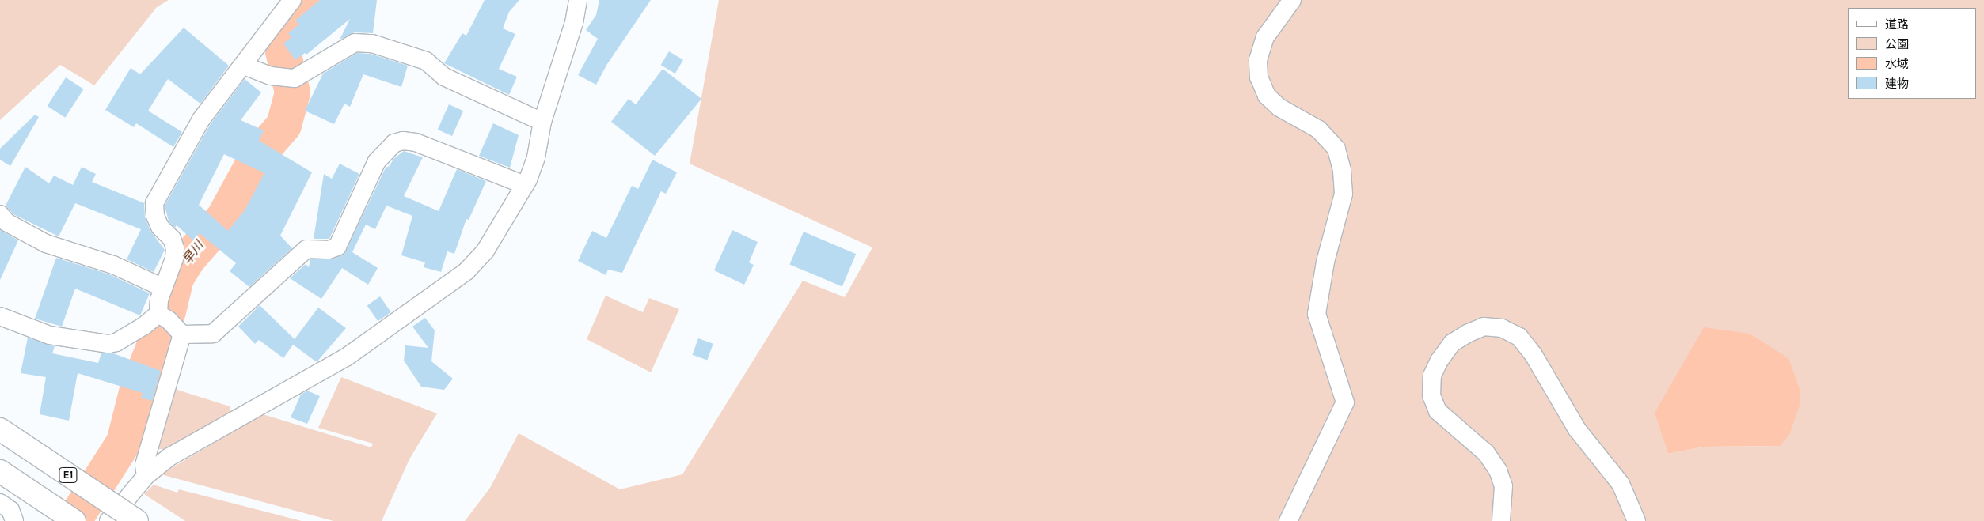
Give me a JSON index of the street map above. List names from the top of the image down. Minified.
{"streets":{"highway":["E1"]},"water":["早川"],"legend":["道路","公園","水域","建物"]}
